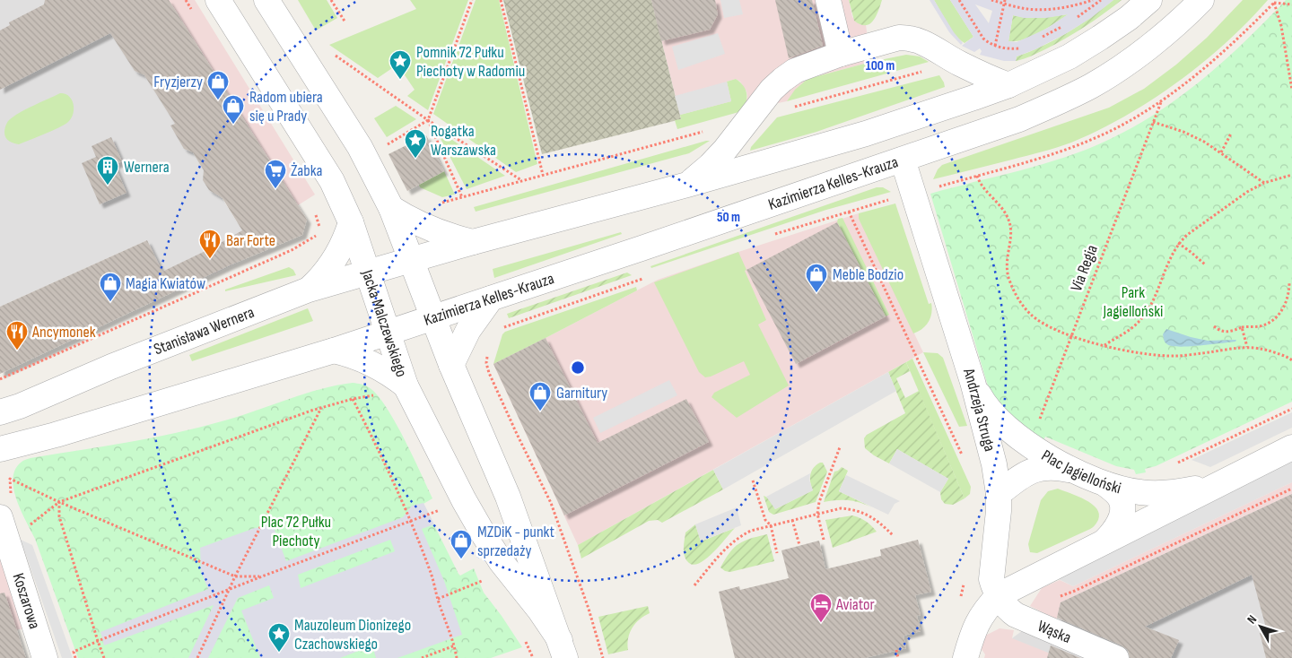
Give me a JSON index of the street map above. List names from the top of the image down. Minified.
{"streets":{"street":["Kazimierza Kelles-Krauza","Jacka Malczewskiego","Stanisława Wernera","Andrzeja Struga","Plac Jagielloński","Koszarowa","Wąska"],"path":["Via Regia"]},"crossings":[["Kazimierza Kelles-Krauza","Jacka Malczewskiego"],["Kazimierza Kelles-Krauza","Andrzeja Struga"],["Via Regia","Plac Jagielloński"],["Jacka Malczewskiego","Stanisława Wernera"],["Andrzeja Struga","Plac Jagielloński"],["Andrzeja Struga","Wąska"],["Plac Jagielloński","Wąska"]],"parks":["Park Jagielloński","Plac 72 Pułku Piechoty"],"places":{"place":["Pomnik 72 Pułku Piechoty w Radomiu","Rogatka Warszawska","Mauzoleum Dionizego Czachowskiego"],"shop":["Fryzjerzy","Radom ubiera się u Prady","Meble Bodzio","Magia Kwiatów","Garnitury","MZDiK - punkt sprzedaży"],"building":["Wernera"],"supermarket":["Żabka"],"restaurant":["Bar Forte","Ancymonek"],"hotel":["Aviator"]},"north":"top left","rings":["100 m","50 m"]}
